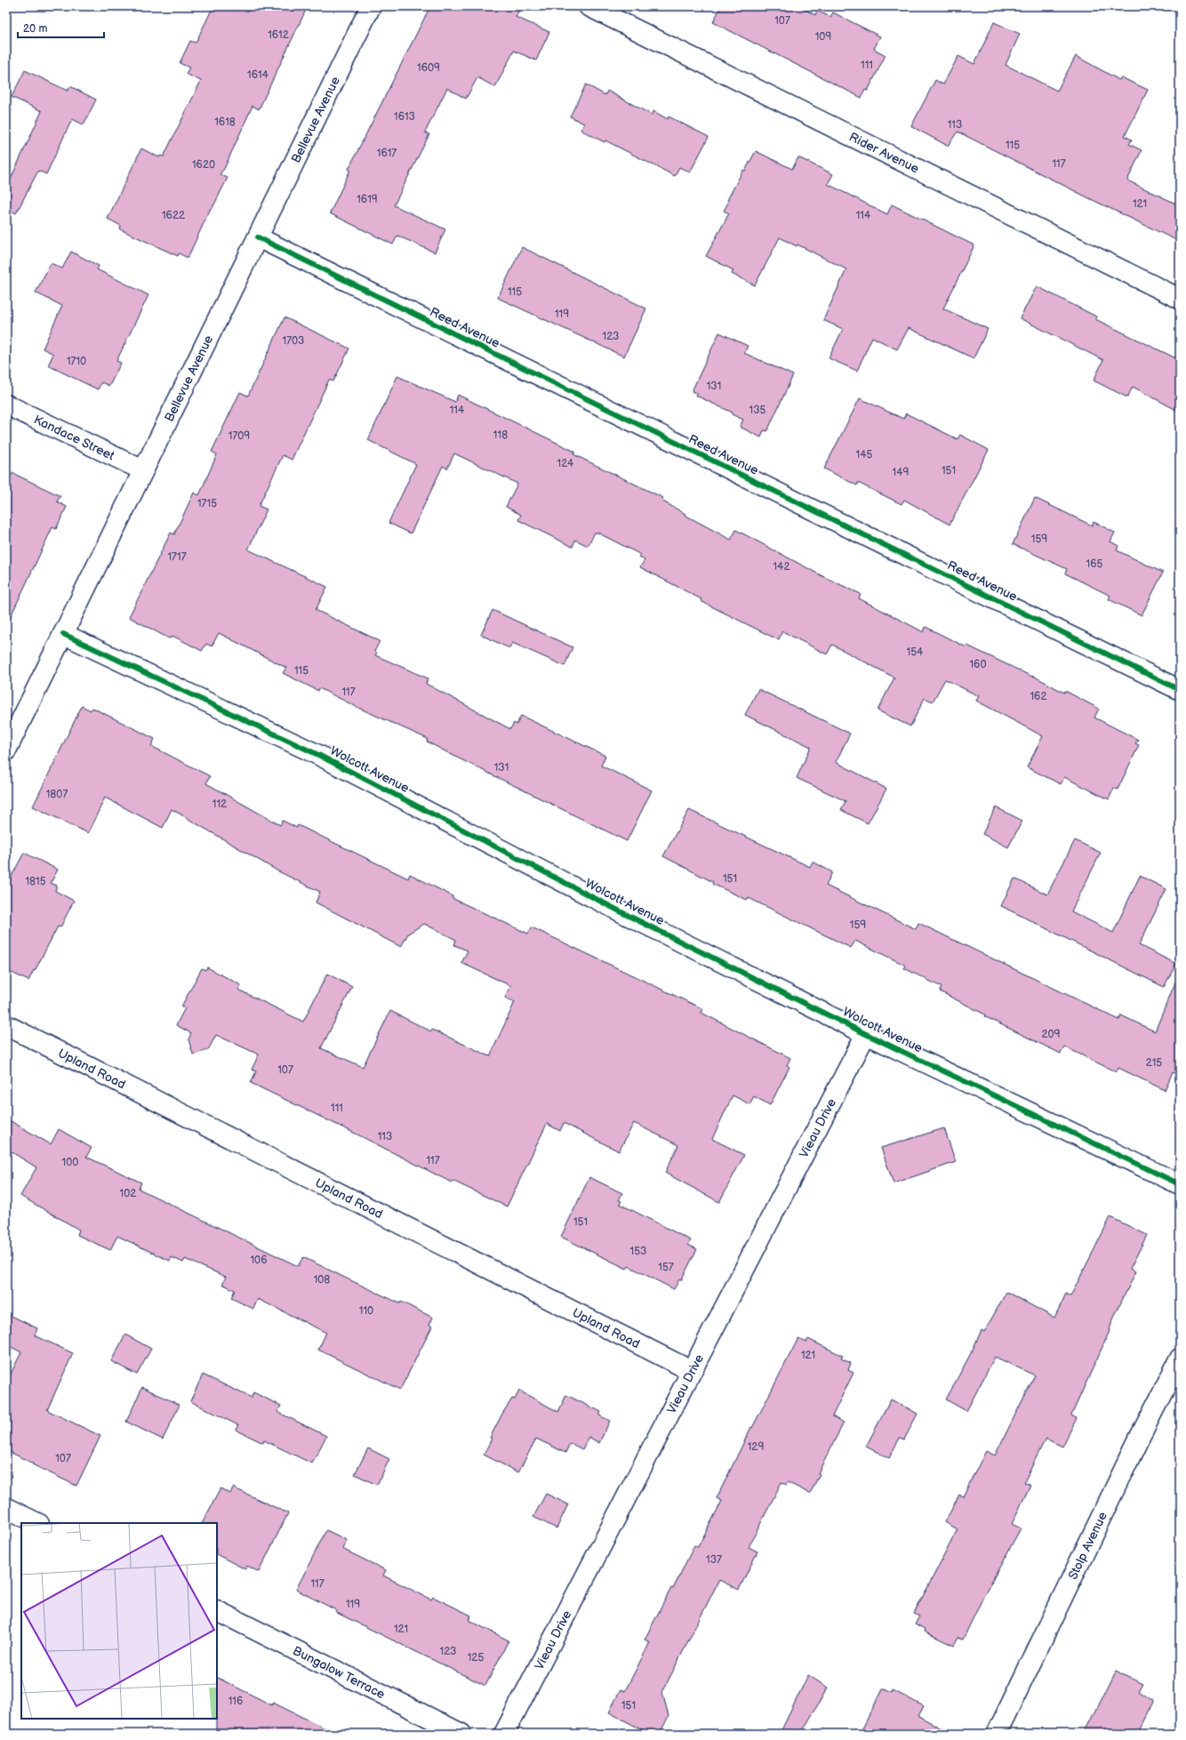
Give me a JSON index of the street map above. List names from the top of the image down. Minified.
{"streets":{"street":["Bellevue Avenue","Rider Avenue","Reed Avenue","Kandace Street","Wolcott Avenue","Upland Road","Vieau Drive","Stolp Avenue","Bungalow Terrace"]},"crossings":[["Bellevue Avenue","Reed Avenue"],["Bellevue Avenue","Kandace Street"],["Bellevue Avenue","Wolcott Avenue"],["Wolcott Avenue","Vieau Drive"],["Upland Road","Vieau Drive"]],"house_numbers":["107","1612","109","111","1609","1614","1613","1618","113","115","1617","117","1620","1619","121","1622","114","115","119","123","1703","1710","131","114","135","118","1709","145","124","151","149","1715","159","1717","165","142","154","160","115","117","162","131","1807","112","151","1815","159","209","215","107","111","113","117","100","102","151","153","106","157","108","110","121","129","107","137","117","119","121","123","125","116","151"],"scale_bar":"20 m"}
